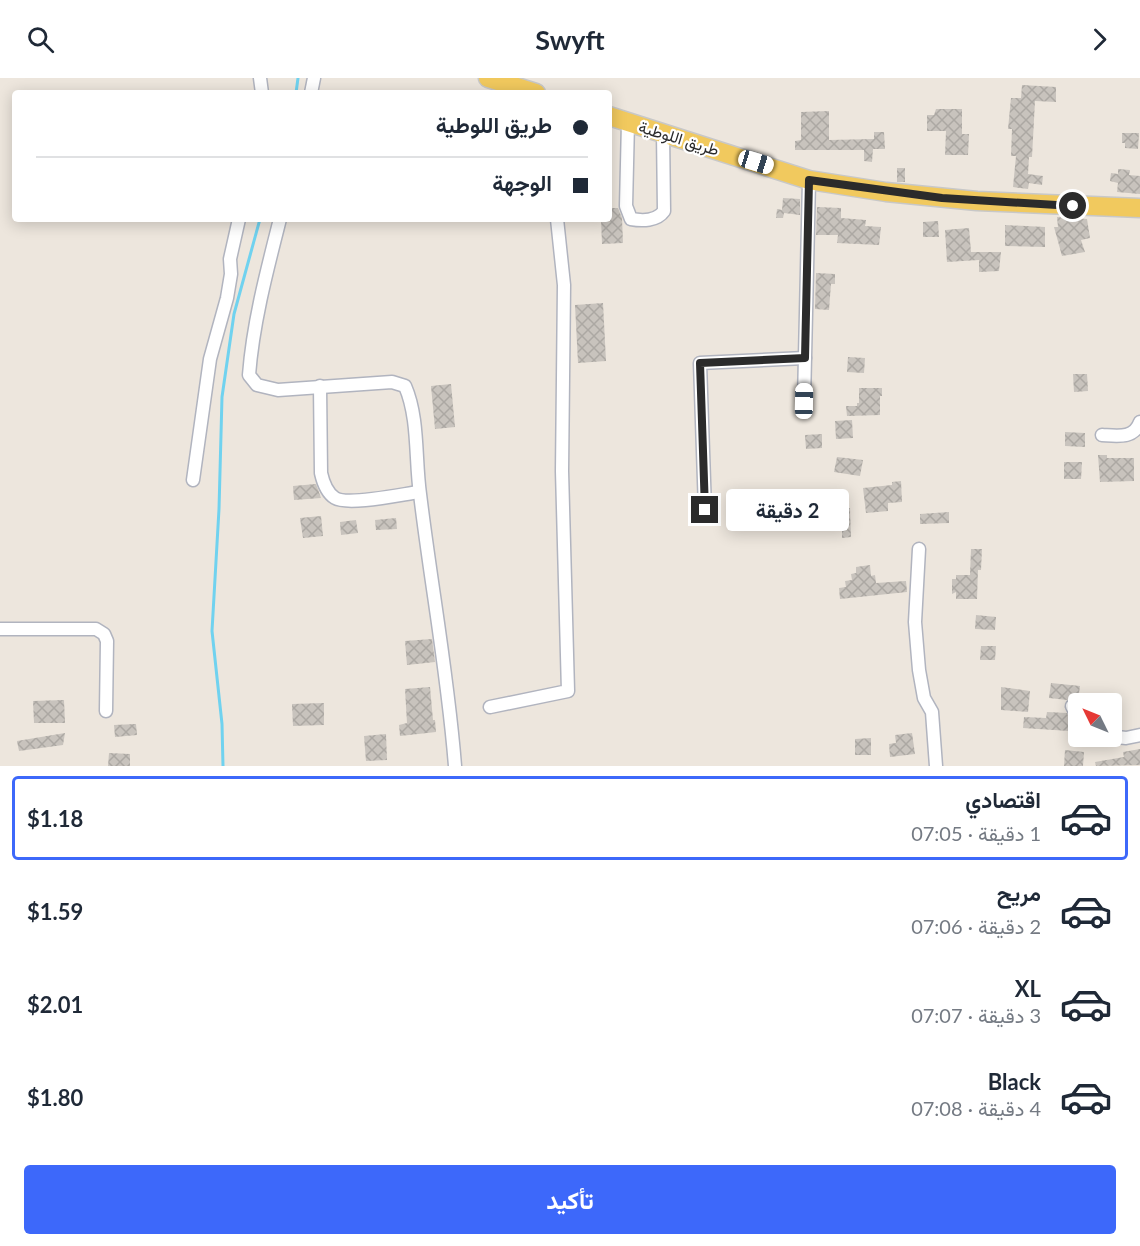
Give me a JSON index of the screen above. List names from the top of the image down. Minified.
{"streets":{"main road":["طريق اللوطية"]},"north":"top left","page":{"header":"Swyft","banner":["طريق اللوطية","الوجهة"],"bubble":"2 دقيقة","list":[{"name":"اقتصادي","note":"1 دقيقة · 07:05","value":"$1.18"},{"name":"مريح","note":"2 دقيقة · 07:06","value":"$1.59"},{"name":"XL","note":"3 دقيقة · 07:07","value":"$2.01"},{"name":"Black","note":"4 دقيقة · 07:08","value":"$1.80"}],"buttons":"تأكيد"}}
